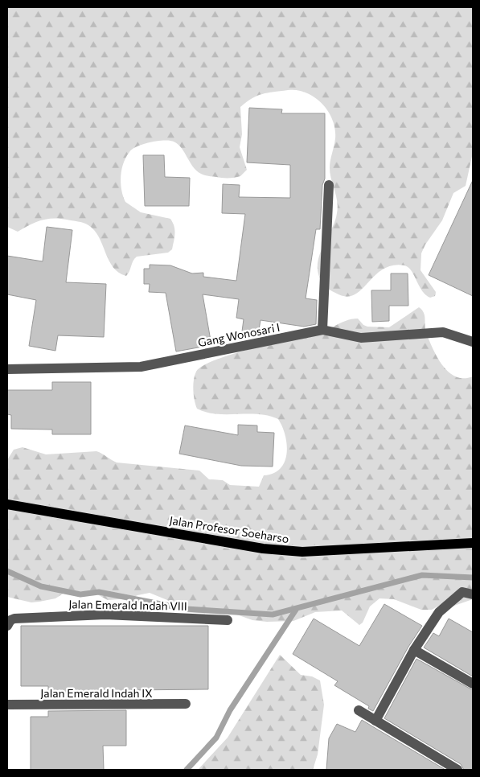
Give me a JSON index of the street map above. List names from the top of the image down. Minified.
{"streets":{"main road":["Jalan Profesor Soeharso"],"street":["Gang Wonosari I","Jalan Emerald Indah VIII","Jalan Emerald Indah IX"]}}
